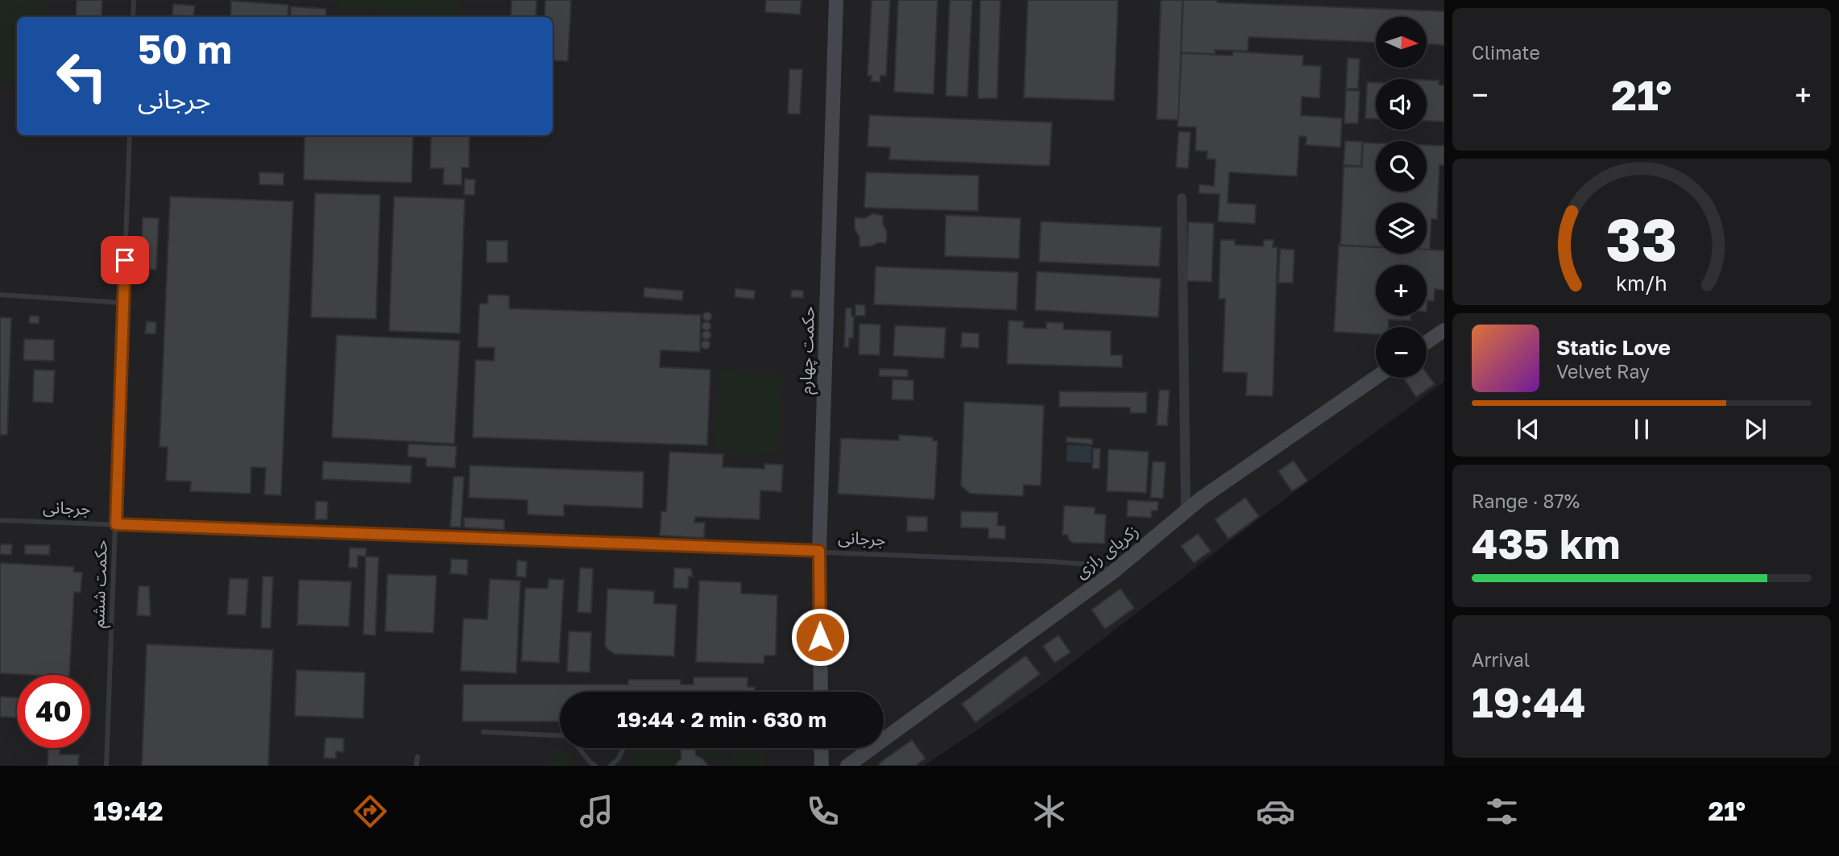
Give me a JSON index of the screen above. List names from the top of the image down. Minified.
{"streets":{"street":["حکمت چهارم","زکریای رازی"],"lane":["جرجانی","حکمت ششم"]},"crossings":[["حکمت چهارم","جرجانی"],["جرجانی","زکریای رازی"],["جرجانی","حکمت ششم"]],"north":"right","page":{"tile":["Climate",["Range · 87%","435 km"],["Arrival","19:44"]],"map_buttons":["+","−"],"turn":["50 m","جرجانی"],"heat":["−","21°","+"],"song":["Static Love","Velvet Ray"],"limit":"40","trip":"19:44 · 2 min · 630 m","tabs":["19:42","21°"],"gauge":["33","km/h"]}}
